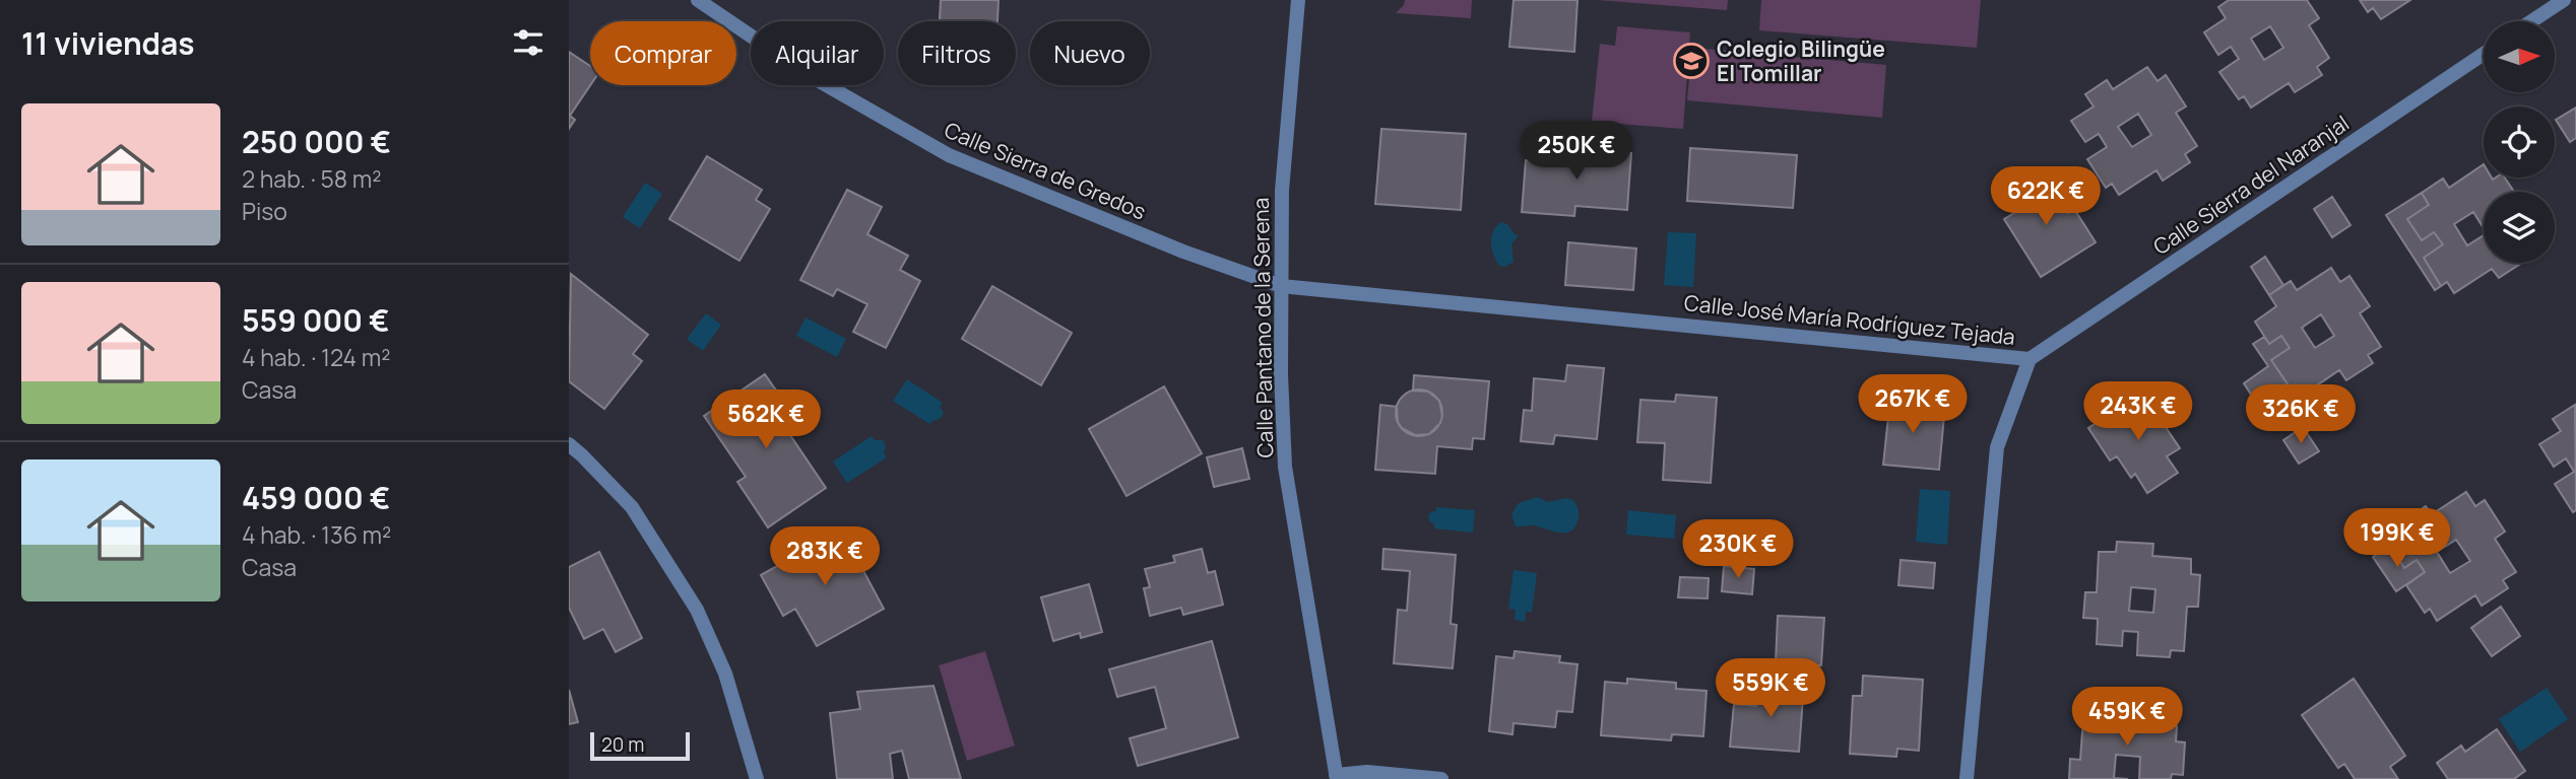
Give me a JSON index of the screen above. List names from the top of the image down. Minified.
{"streets":{"street":["Calle Sierra de Gredos","Calle Sierra del Naranjal","Calle José María Rodríguez Tejada","Calle Pantano de la Serena"]},"crossings":[["Calle Sierra de Gredos","Calle José María Rodríguez Tejada"],["Calle Sierra de Gredos","Calle Pantano de la Serena"],["Calle Sierra del Naranjal","Calle José María Rodríguez Tejada"],["Calle José María Rodríguez Tejada","Calle Pantano de la Serena"]],"places":{"school or university":["Colegio Bilingüe El Tomillar"]},"scale_bar":"20 m","north":"right","page":{"heading":"11 viviendas","chip":["Comprar","Alquilar","Filtros","Nuevo"],"list":[{"name":"250 000 €","note":"2 hab. · 58 m² · Piso"},{"name":"559 000 €","note":"4 hab. · 124 m² · Casa"},{"name":"459 000 €","note":"4 hab. · 136 m² · Casa"}],"price":["250K €","622K €","267K €","243K €","326K €","562K €","199K €","230K €","283K €","559K €","459K €"],"scale":"20 m"}}
